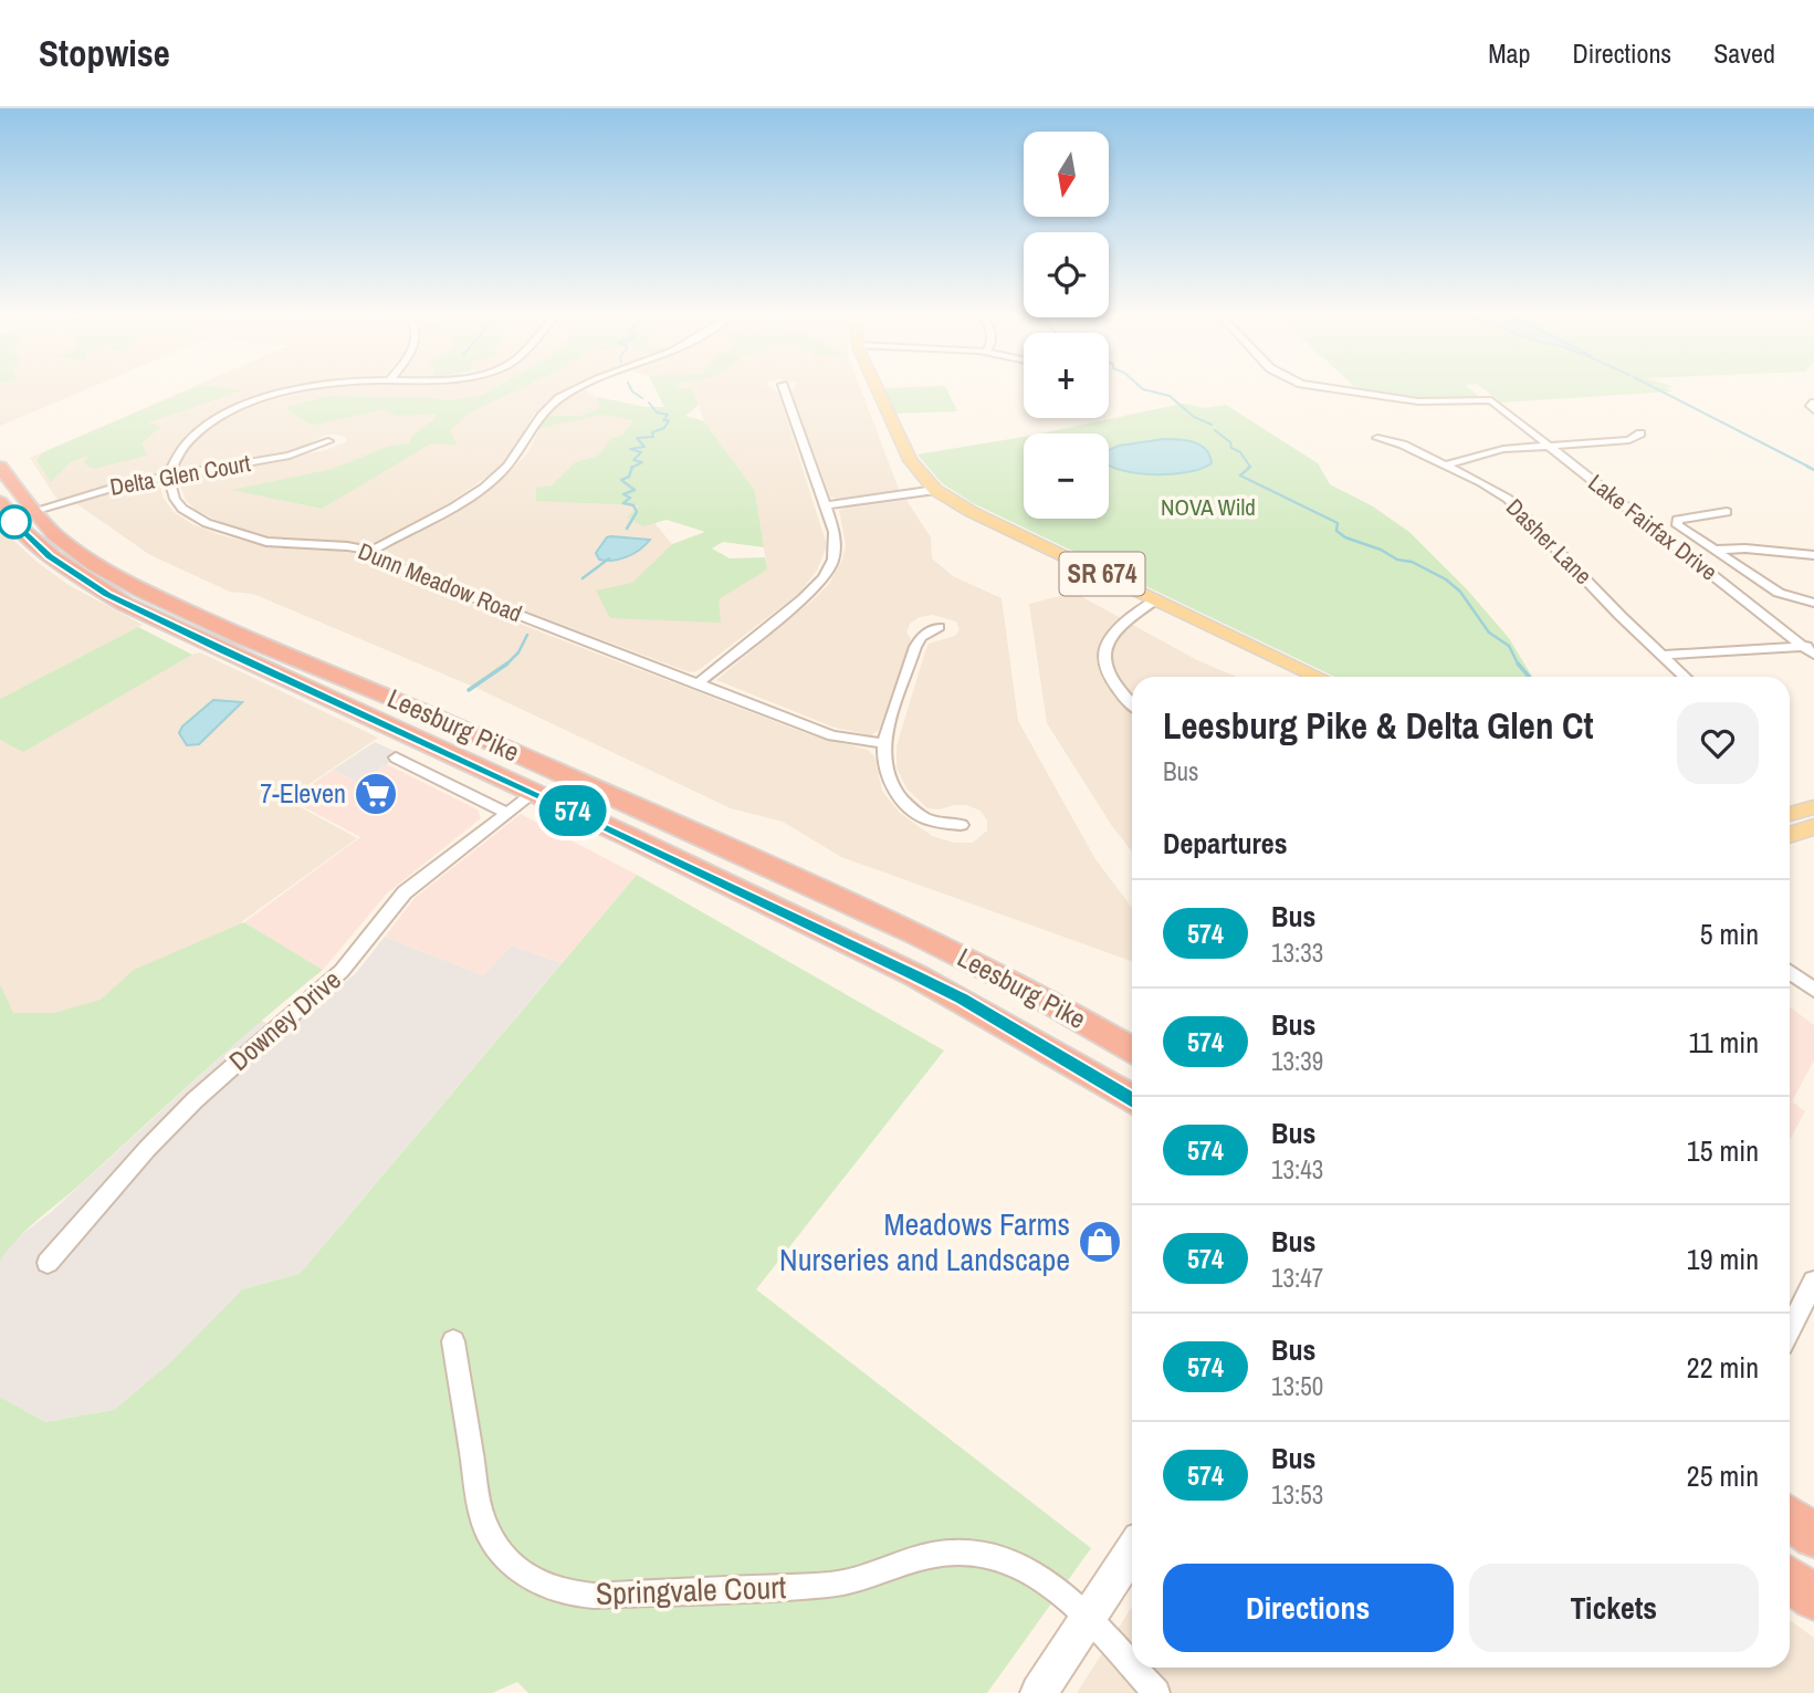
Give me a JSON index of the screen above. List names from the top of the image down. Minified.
{"streets":{"highway":["Leesburg Pike"],"main road":["SR 674"],"street":["Delta Glen Court","Lake Fairfax Drive","Dasher Lane","Dunn Meadow Road","Downey Drive","Springvale Court"]},"crossings":[["Delta Glen Court","Dunn Meadow Road"],["Delta Glen Court","Leesburg Pike"],["Leesburg Pike","Downey Drive"]],"parks":["NOVA Wild"],"places":{"supermarket":["7-Eleven"],"shop":["Meadows Farms Nurseries and Landscape"]},"lines":["bus line 574"],"north":"bottom","page":{"header":"Stopwise","nav":["Map","Directions","Saved"],"on_map":"574","map_buttons":["+","−"],"heading":[["Leesburg Pike & Delta Glen Ct","Bus"],"Departures"],"list":[{"mark":"574","name":"Bus","note":"13:33","value":"5 min"},{"mark":"574","name":"Bus","note":"13:39","value":"11 min"},{"mark":"574","name":"Bus","note":"13:43","value":"15 min"},{"mark":"574","name":"Bus","note":"13:47","value":"19 min"},{"mark":"574","name":"Bus","note":"13:50","value":"22 min"},{"mark":"574","name":"Bus","note":"13:53","value":"25 min"}],"buttons":["Directions","Tickets"]}}
